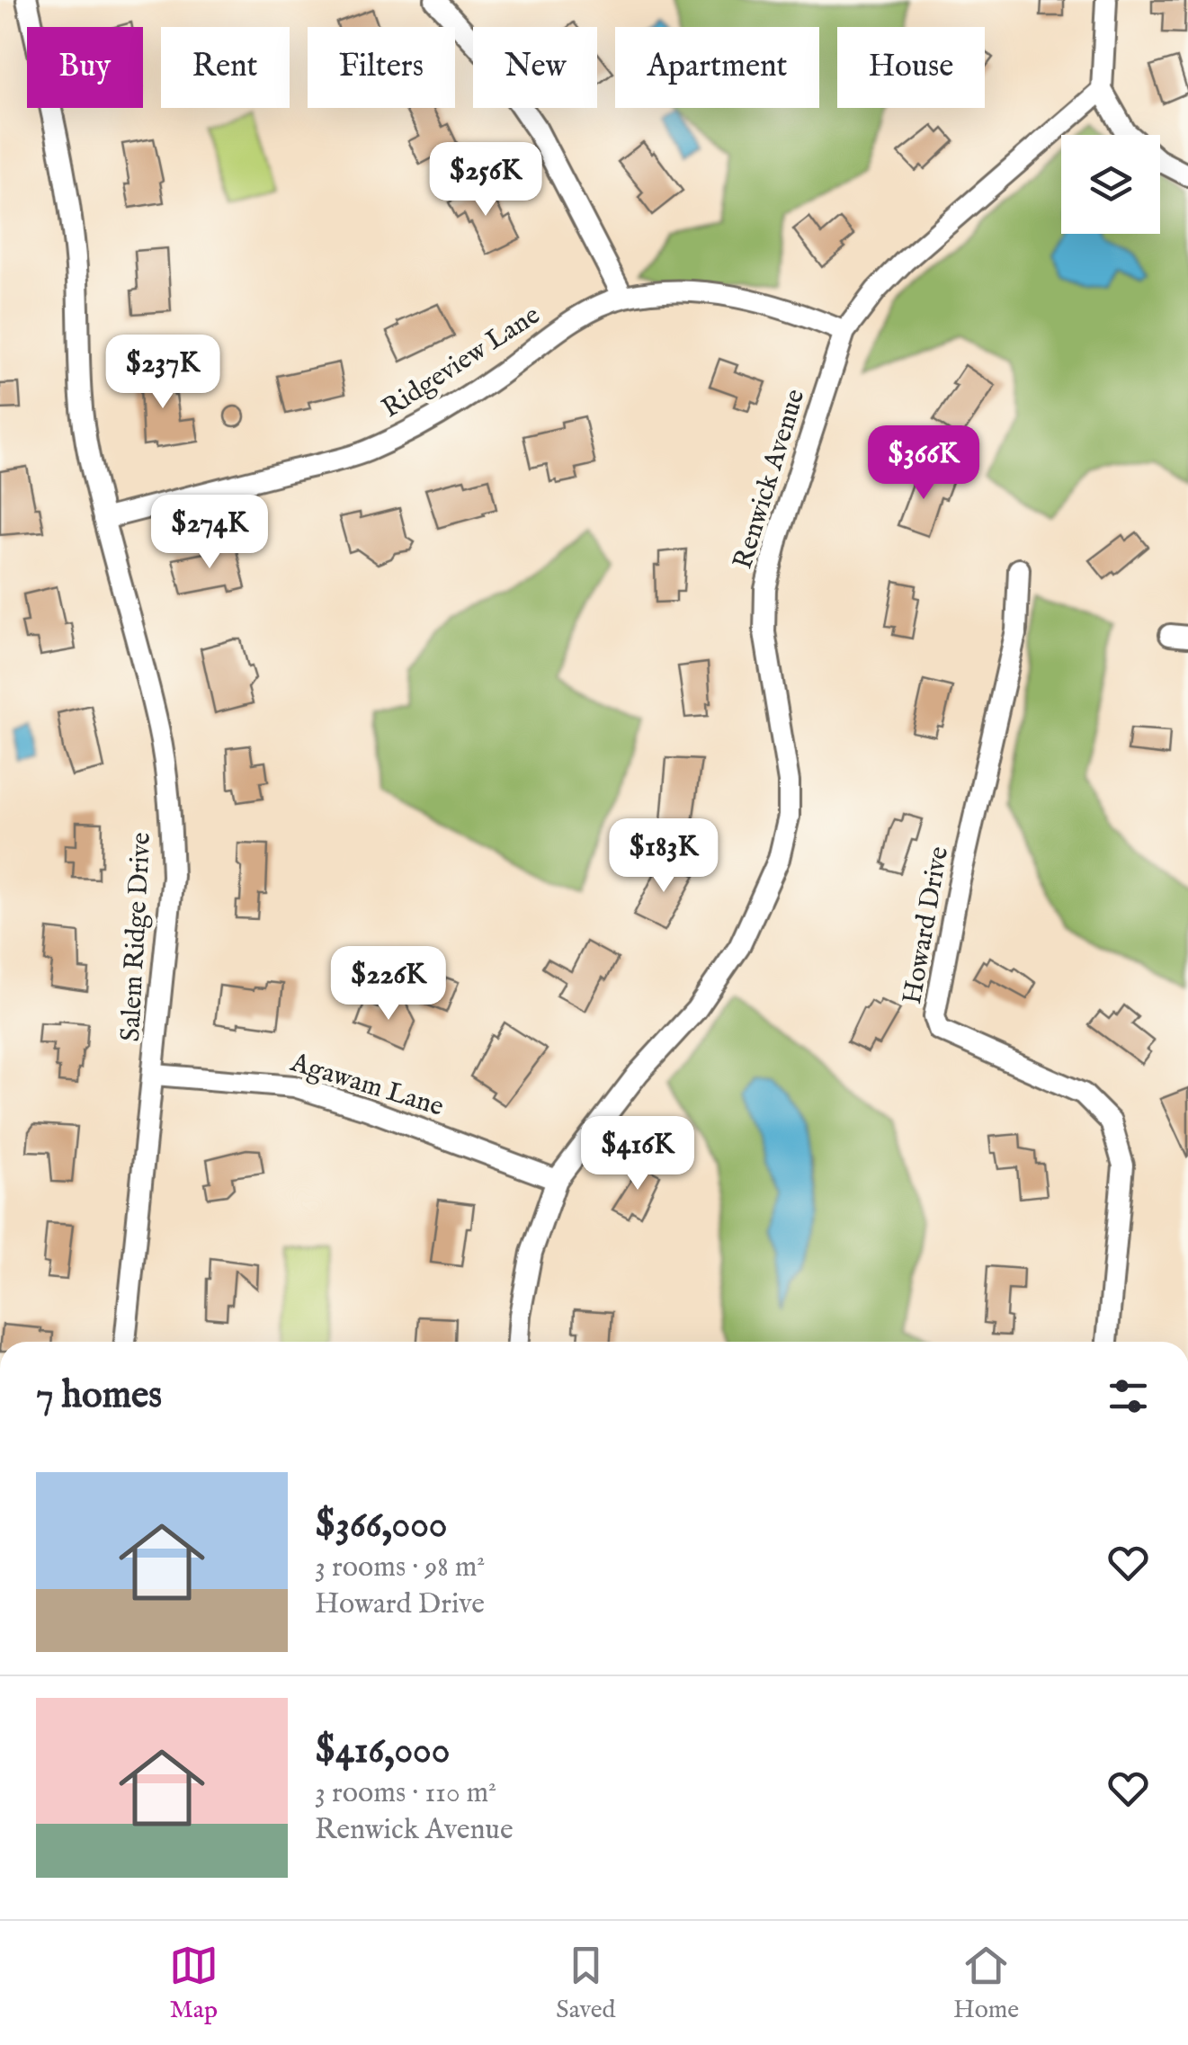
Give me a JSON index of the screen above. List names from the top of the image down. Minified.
{"streets":{"street":["Ridgeview Lane","Renwick Avenue","Howard Drive","Salem Ridge Drive","Agawam Lane"]},"crossings":[["Ridgeview Lane","Renwick Avenue"],["Ridgeview Lane","Salem Ridge Drive"],["Renwick Avenue","Agawam Lane"],["Salem Ridge Drive","Agawam Lane"]],"page":{"chip":["Buy","Rent","Filters","New","Apartment","House"],"price":["$256K","$237K","$366K","$274K","$183K","$226K","$416K"],"heading":"7 homes","list":[{"name":"$366,000","note":"3 rooms · 98 m² · Howard Drive"},{"name":"$416,000","note":"3 rooms · 110 m² · Renwick Avenue"}],"tabs":["Map","Saved","Home"]}}
